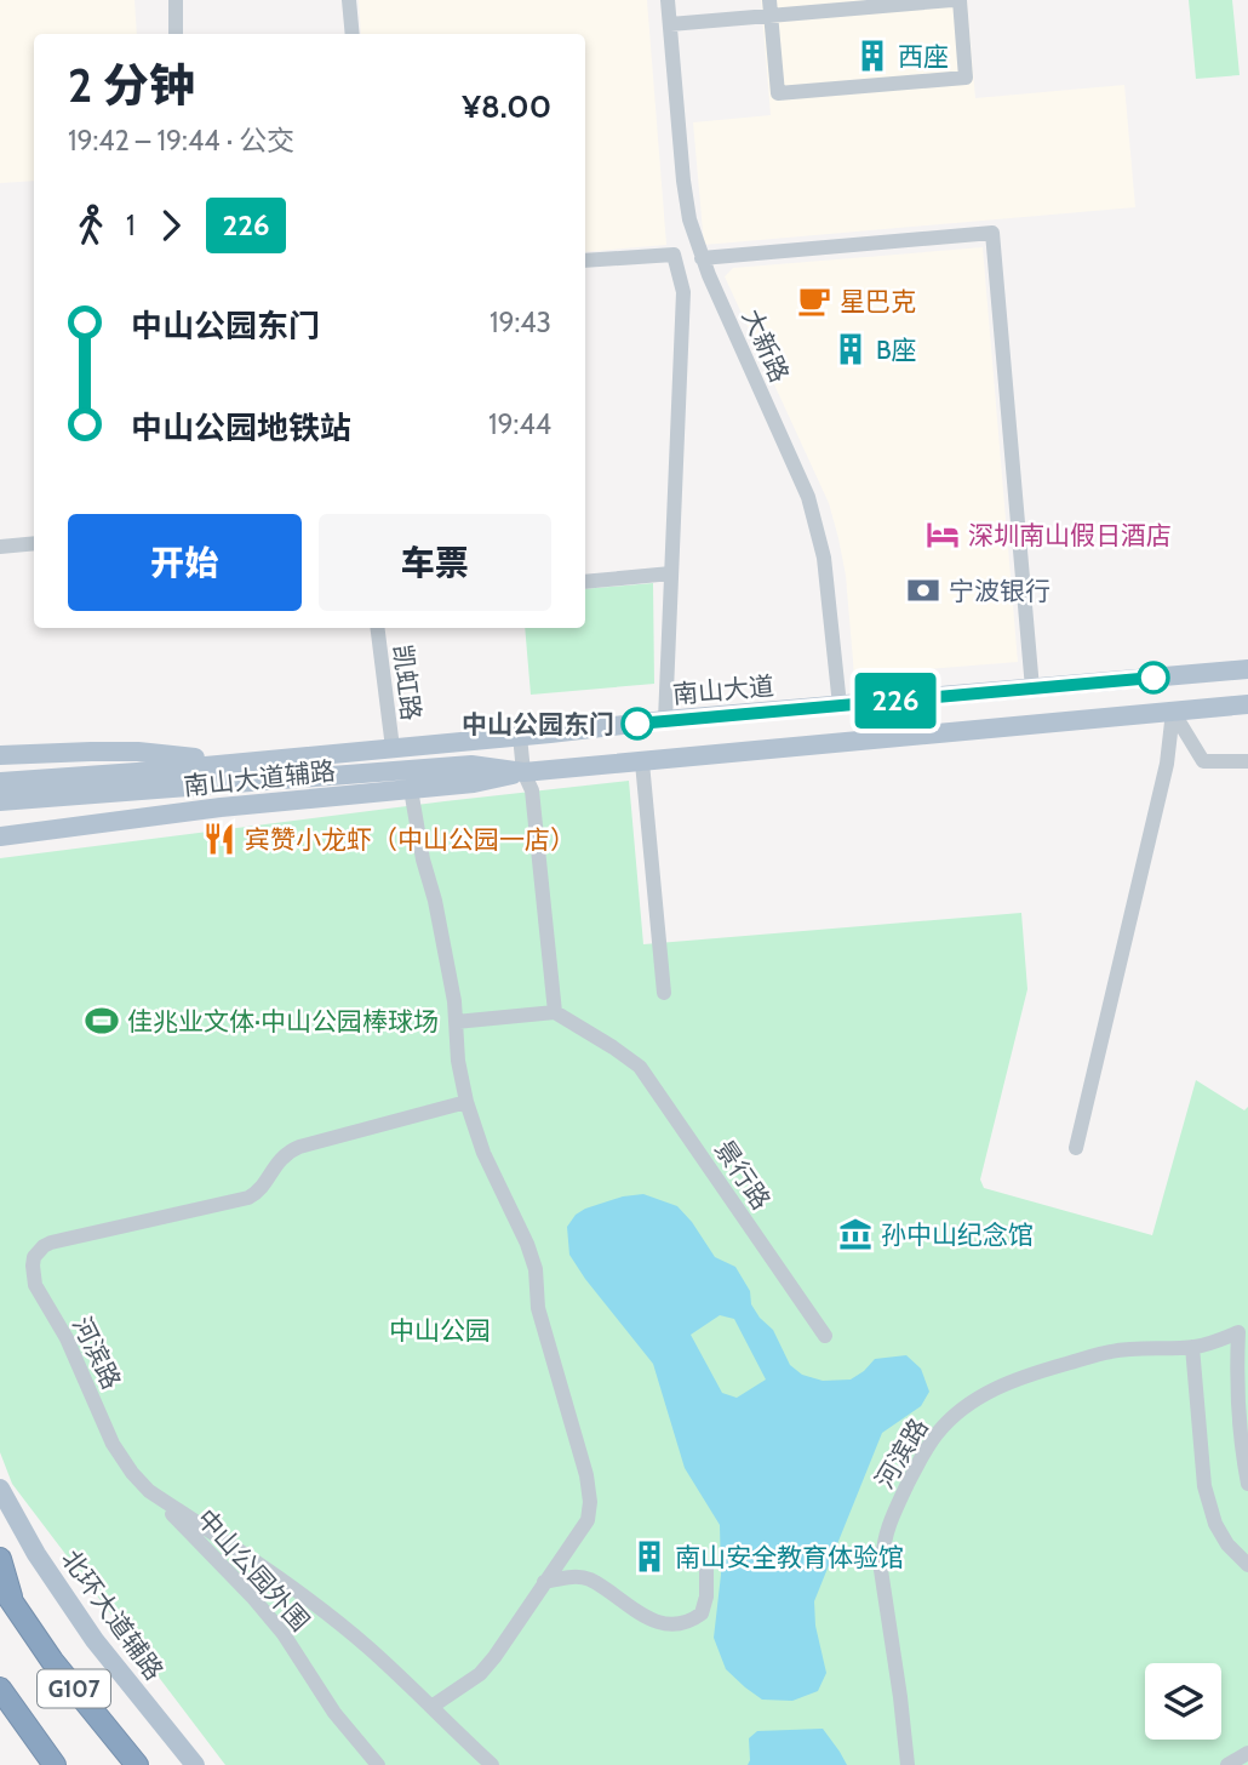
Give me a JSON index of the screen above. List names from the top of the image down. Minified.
{"streets":{"highway":["G107"],"main road":["南山大道","南山大道辅路","北环大道辅路"],"street":["大新路","凯虹路","景行路","河滨路","中山公园外围"]},"crossings":[["大新路","南山大道"],["凯虹路","南山大道"],["南山大道","南山大道辅路"],["河滨路","中山公园外围"]],"parks":["中山公园"],"places":{"building":["西座","B座","南山安全教育体验馆"],"cafe":["星巴克"],"hotel":["深圳南山假日酒店"],"bank":["宁波银行"],"other":["中山公园东门"],"restaurant":["宾赞小龙虾（中山公园一店）"],"sports":["佳兆业文体·中山公园棒球场"],"museum":["孙中山纪念馆"]},"lines":["bus line 226"],"page":{"on_map":"226","heading":["2 分钟","19:42 – 19:44 · 公交","¥8.00"],"legs":["1","226"],"list":[{"name":"中山公园东门","value":"19:43"},{"name":"中山公园地铁站","value":"19:44"}],"buttons":["开始","车票"]}}
